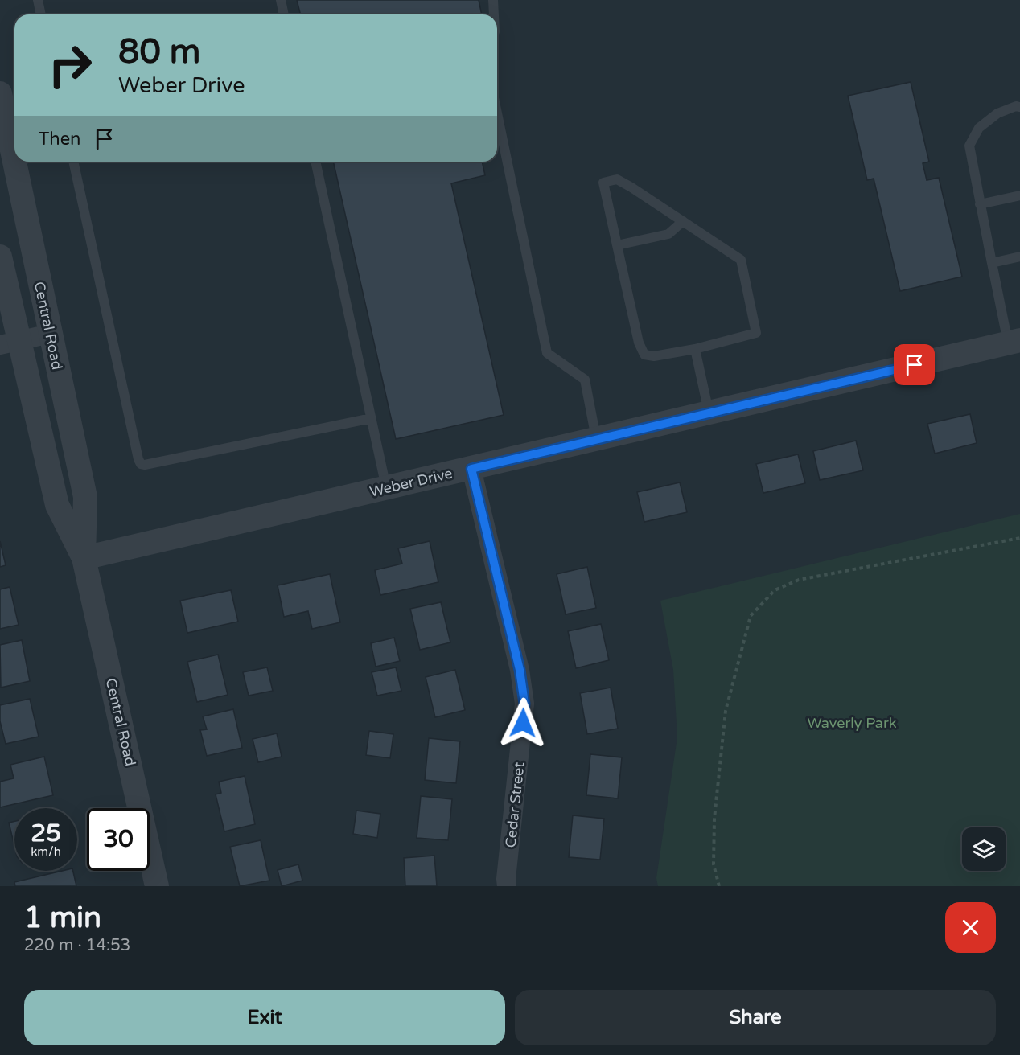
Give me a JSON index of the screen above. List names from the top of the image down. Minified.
{"streets":{"street":["Central Road","Weber Drive","Cedar Street"]},"crossings":[["Central Road","Weber Drive"],["Weber Drive","Cedar Street"]],"parks":["Waverly Park"],"page":{"turn":["80 m","Weber Drive"],"then":"Then","speed":"25 km/h","limit":"30","heading":["1 min","220 m · 14:53"],"buttons":["Exit","Share"]}}
